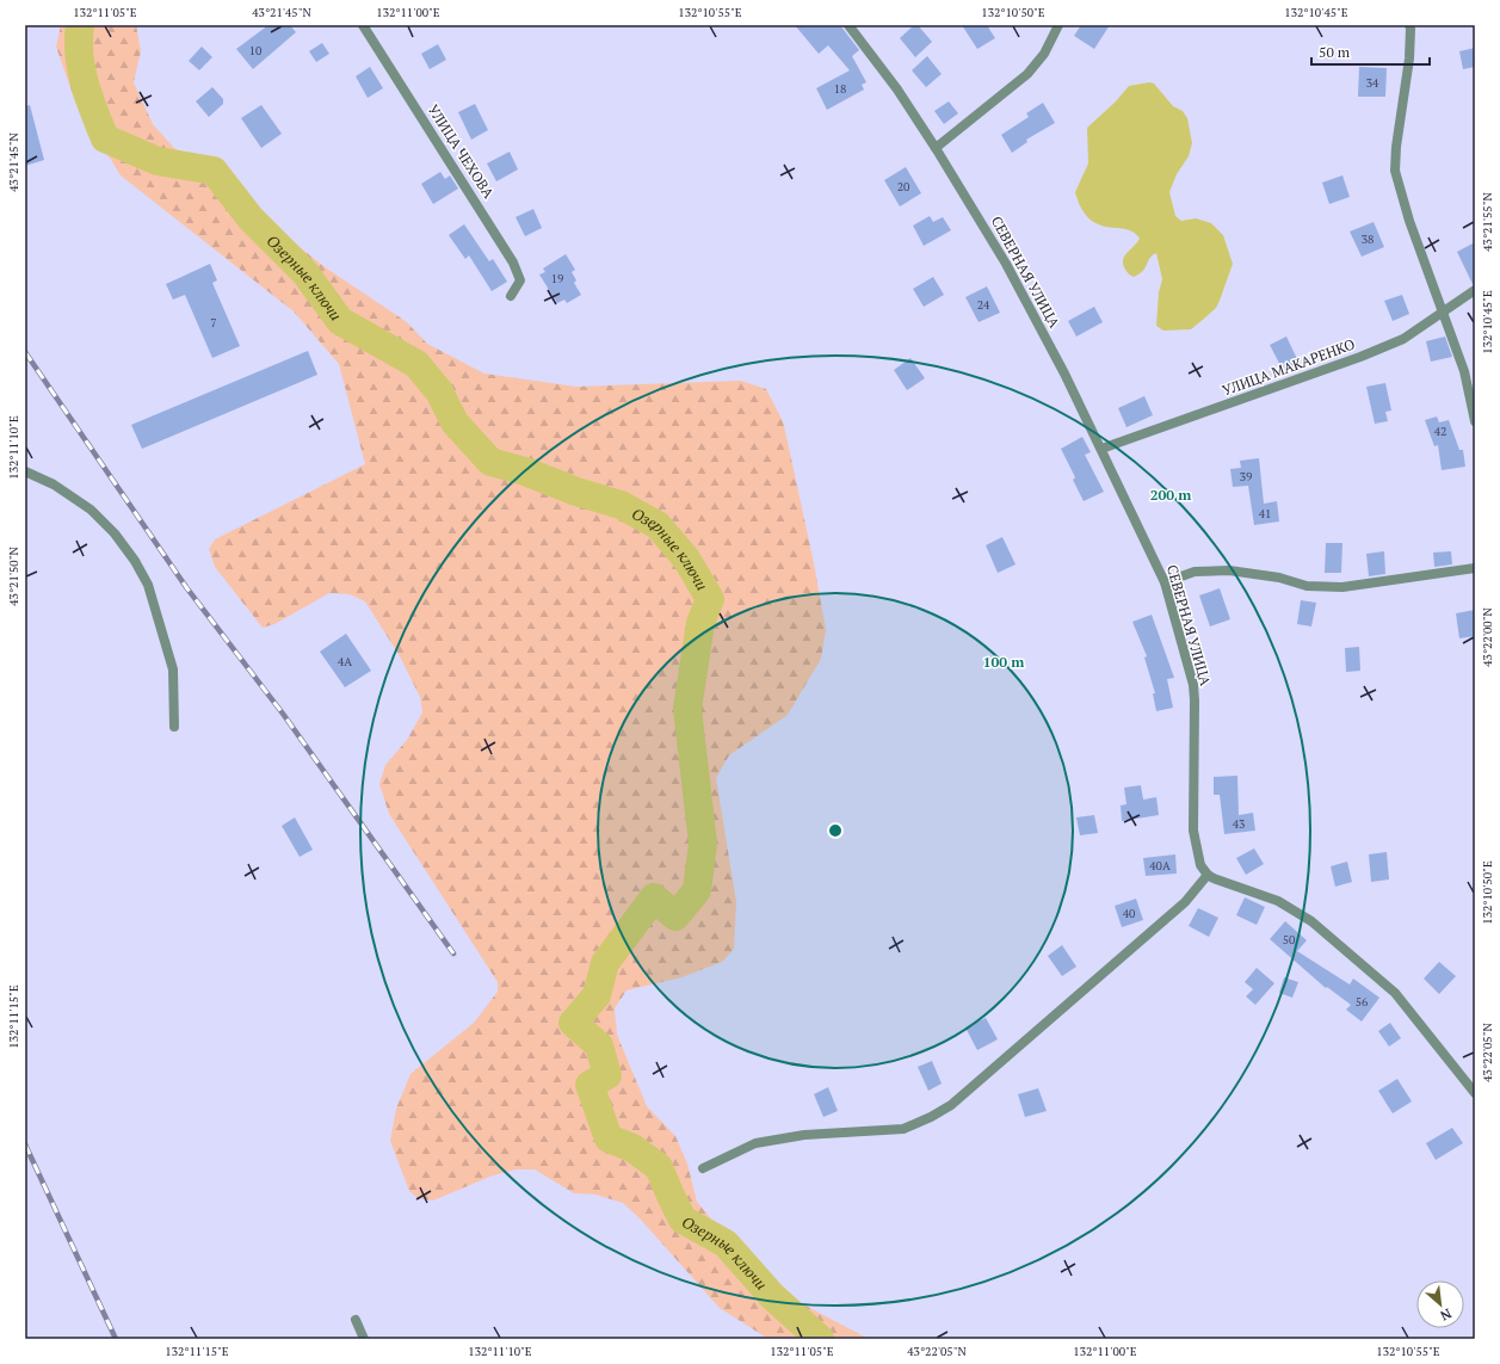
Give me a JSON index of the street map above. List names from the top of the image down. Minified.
{"streets":{"street":["УЛИЦА ЧЕХОВА","СЕВЕРНАЯ УЛИЦА","УЛИЦА МАКАРЕНКО"]},"crossings":[["СЕВЕРНАЯ УЛИЦА","УЛИЦА МАКАРЕНКО"]],"water":["Озерные ключи"],"house_numbers":["10","34","18","20","38","19","24","7","42","39","41","4А","43","40А","40","50","56"],"scale_bar":"50 m","north":"bottom right","coordinates":["132°11'05\"E","43°21'45\"N","132°11'00\"E","132°10'55\"E","132°10'50\"E","132°10'45\"E","43°21'55\"N","132°11'10\"E","43°21'50\"N","43°22'00\"N","132°11'15\"E","43°22'05\"N"],"rings":["200 m","100 m"]}
